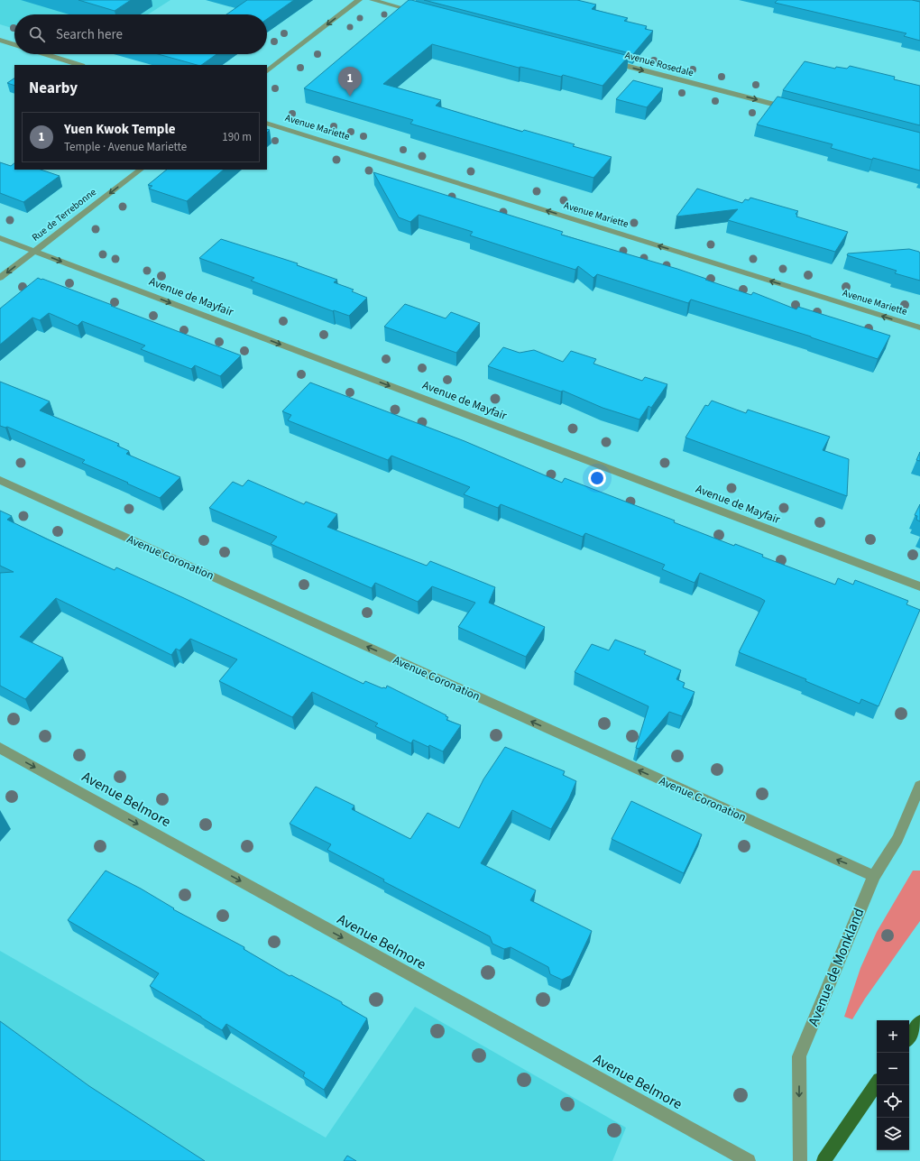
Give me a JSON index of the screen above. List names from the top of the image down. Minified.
{"streets":{"street":["Avenue Rosedale","Avenue Mariette","Rue de Terrebonne","Avenue de Mayfair","Avenue Coronation","Avenue Belmore","Avenue de Monkland"]},"crossings":[["Rue de Terrebonne","Avenue de Mayfair"],["Avenue Coronation","Avenue de Monkland"]],"one_way":["Avenue Rosedale","Avenue Mariette","Rue de Terrebonne","Avenue de Mayfair","Avenue Coronation","Avenue Belmore","Avenue de Monkland"],"page":{"search":"Search here","heading":"Nearby","pins":"1","list":[{"mark":"1","name":"Yuen Kwok Temple","note":"Temple · Avenue Mariette","value":"190 m"}],"map_buttons":["+","−"]}}
